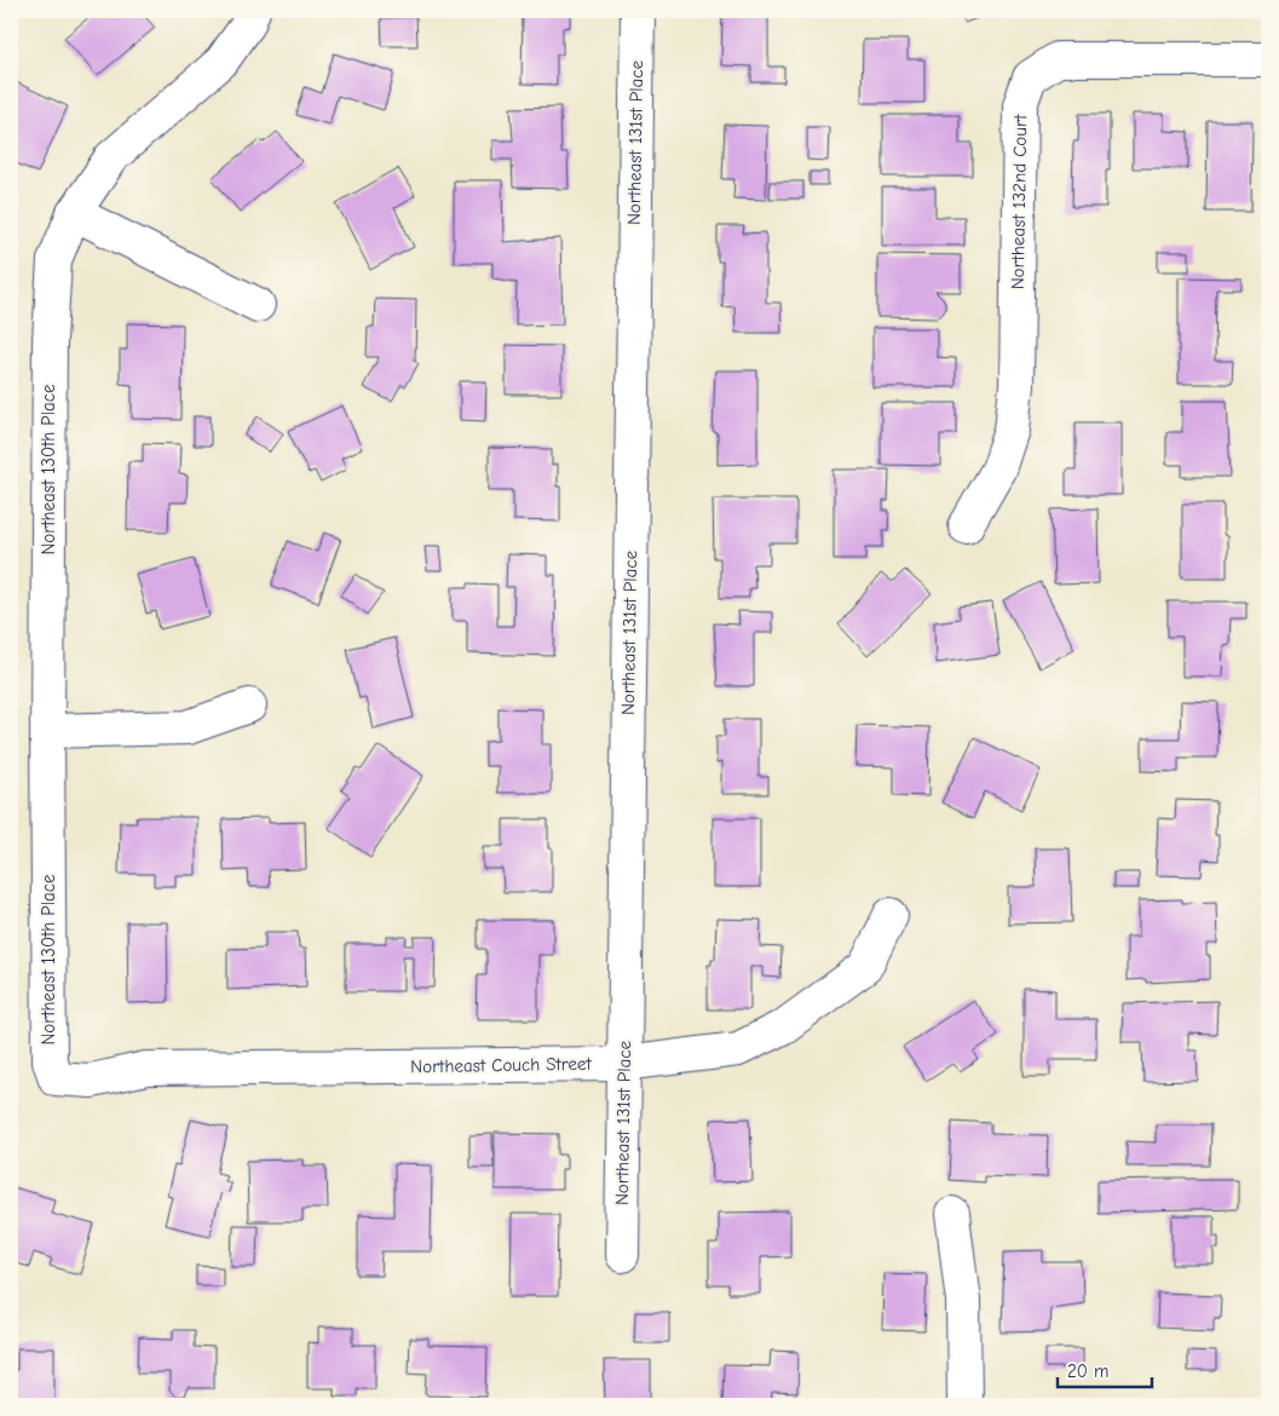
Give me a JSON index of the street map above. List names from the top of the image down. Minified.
{"streets":{"street":["Northeast 131st Place","Northeast 132nd Court","Northeast 130th Place","Northeast Couch Street"]},"crossings":[["Northeast 131st Place","Northeast Couch Street"],["Northeast 130th Place","Northeast Couch Street"]],"scale_bar":"20 m"}
